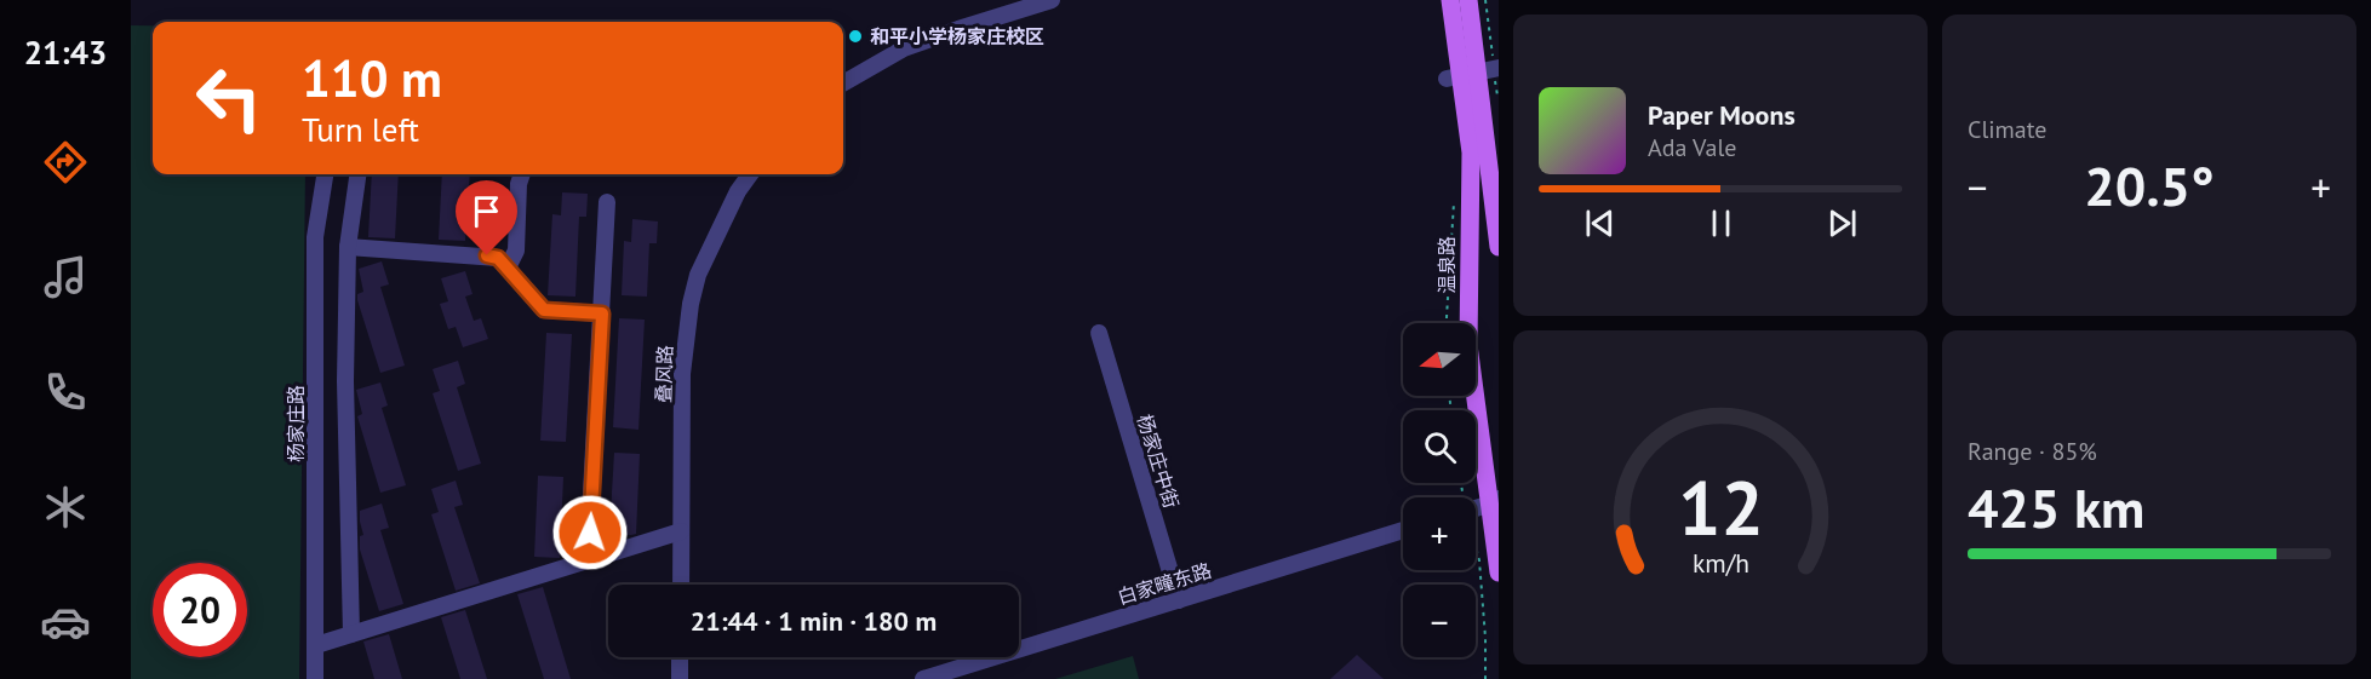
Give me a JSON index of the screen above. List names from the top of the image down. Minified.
{"streets":{"main road":["温泉路"],"street":["叠风路","杨家庄路","杨家庄中街","白家疃东路"]},"crossings":[["杨家庄中街","白家疃东路"]],"places":["和平小学杨家庄校区"],"north":"left","page":{"tabs":"21:43","tile":["Climate",["Range · 85%","425 km"]],"turn":["110 m","Turn left"],"song":["Paper Moons","Ada Vale"],"heat":["−","20.5°","+"],"map_buttons":["+","−"],"limit":"20","trip":"21:44 · 1 min · 180 m","gauge":["12","km/h"]}}
